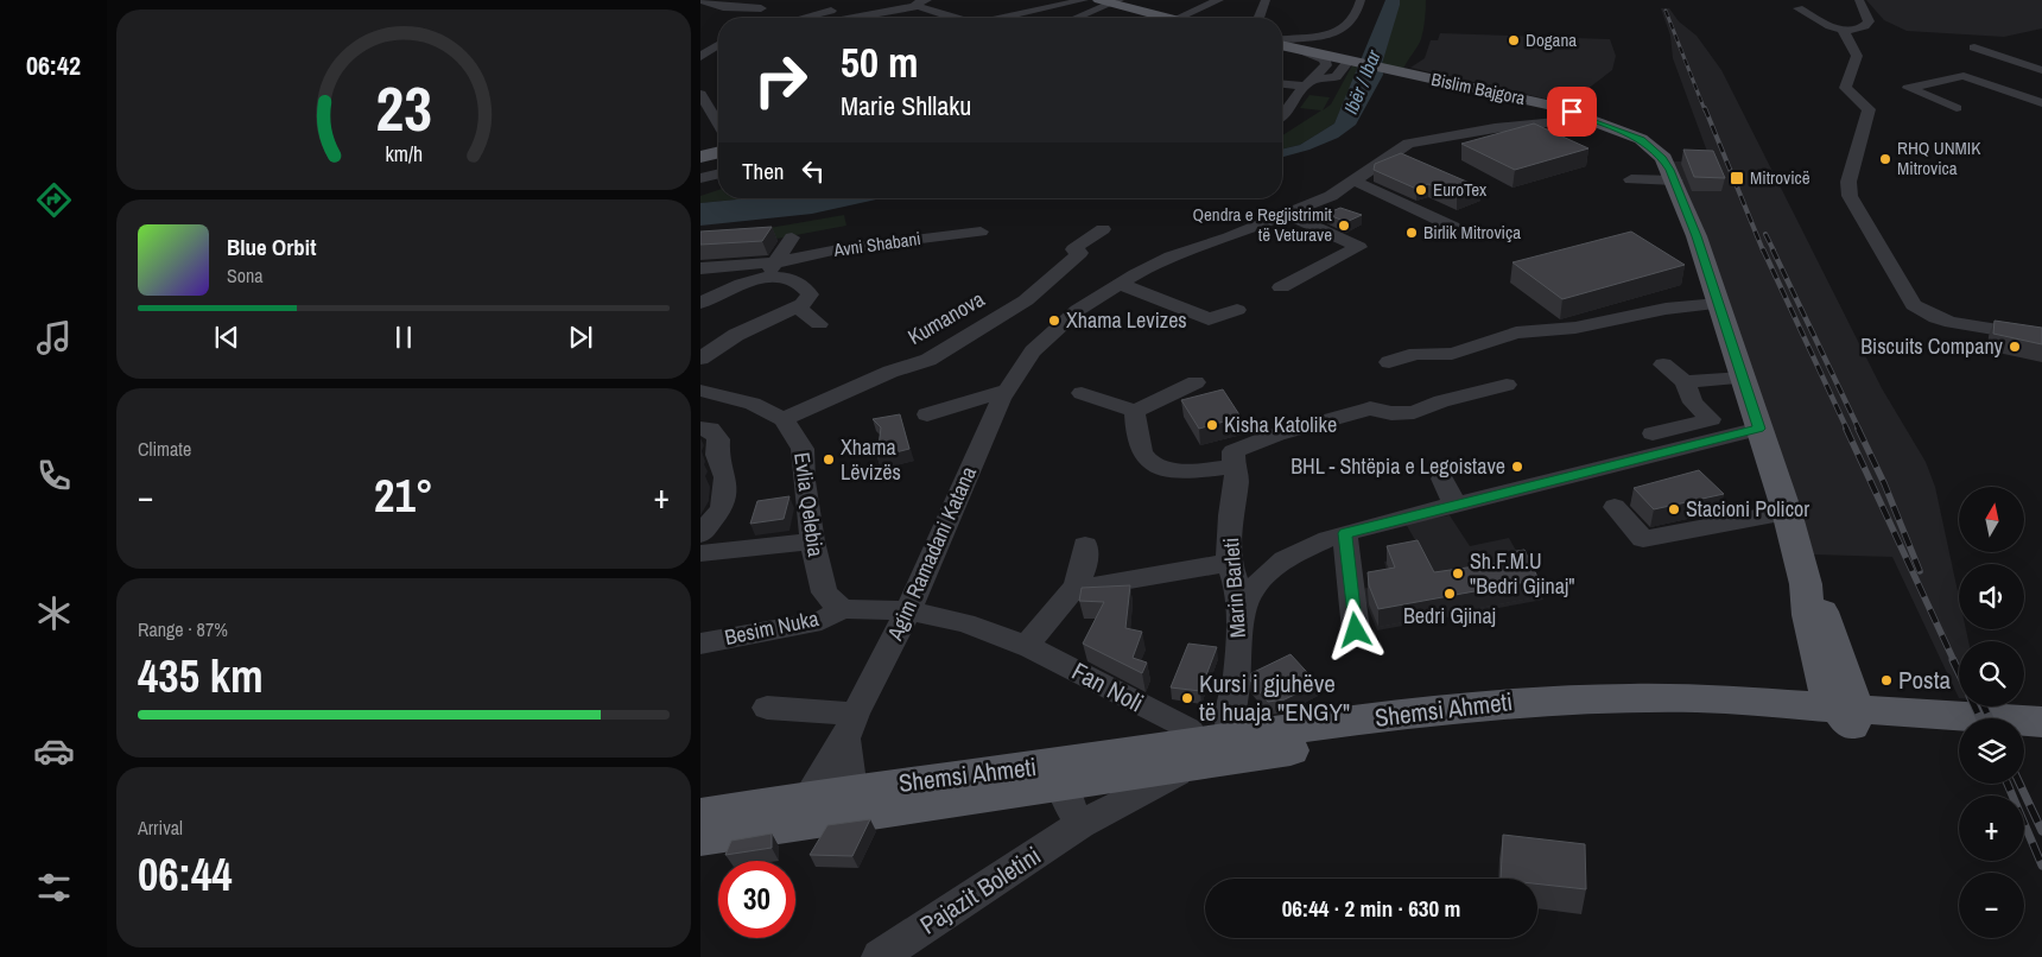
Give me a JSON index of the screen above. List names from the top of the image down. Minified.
{"streets":{"main road":["Bislim Bajgora","Shemsi Ahmeti"],"street":["Avni Shabani","Kumanova","Evlia Qelebia","Agim Ramadani Katana","Marin Barleti","Besim Nuka","Fan Noli","Pajazit Boletini"]},"crossings":[["Bislim Bajgora","Agim Ramadani Katana"],["Bislim Bajgora","Shemsi Ahmeti"],["Kumanova","Evlia Qelebia"],["Evlia Qelebia","Besim Nuka"],["Agim Ramadani Katana","Fan Noli"],["Agim Ramadani Katana","Shemsi Ahmeti"],["Marin Barleti","Shemsi Ahmeti"],["Fan Noli","Shemsi Ahmeti"],["Fan Noli","Pajazit Boletini"],["Shemsi Ahmeti","Pajazit Boletini"]],"water":["Ibër / Ibar"],"places":{"other":["Dogana","RHQ UNMIK Mitrovica","EuroTex","Qendra e Regjistrimit të Veturave","Birlik Mitroviça","Xhama Levizes","Biscuits Company","Kisha Katolike","Xhama Lëvizës","BHL - Shtëpia e Legoistave","Stacioni Policor","Sh.F.M.U \"Bedri Gjinaj\"","Bedri Gjinaj","Posta","Kursi i gjuhëve të huaja \"ENGY\""],"transit":["Mitrovicë"]},"north":"top","page":{"tabs":"06:42","turn":["50 m","Marie Shllaku"],"then":"Then","song":["Blue Orbit","Sona"],"tile":["Climate",["Range · 87%","435 km"],["Arrival","06:44"]],"heat":["−","21°","+"],"map_buttons":["+","−"],"limit":"30","trip":"06:44 · 2 min · 630 m","gauge":["23","km/h"]}}
